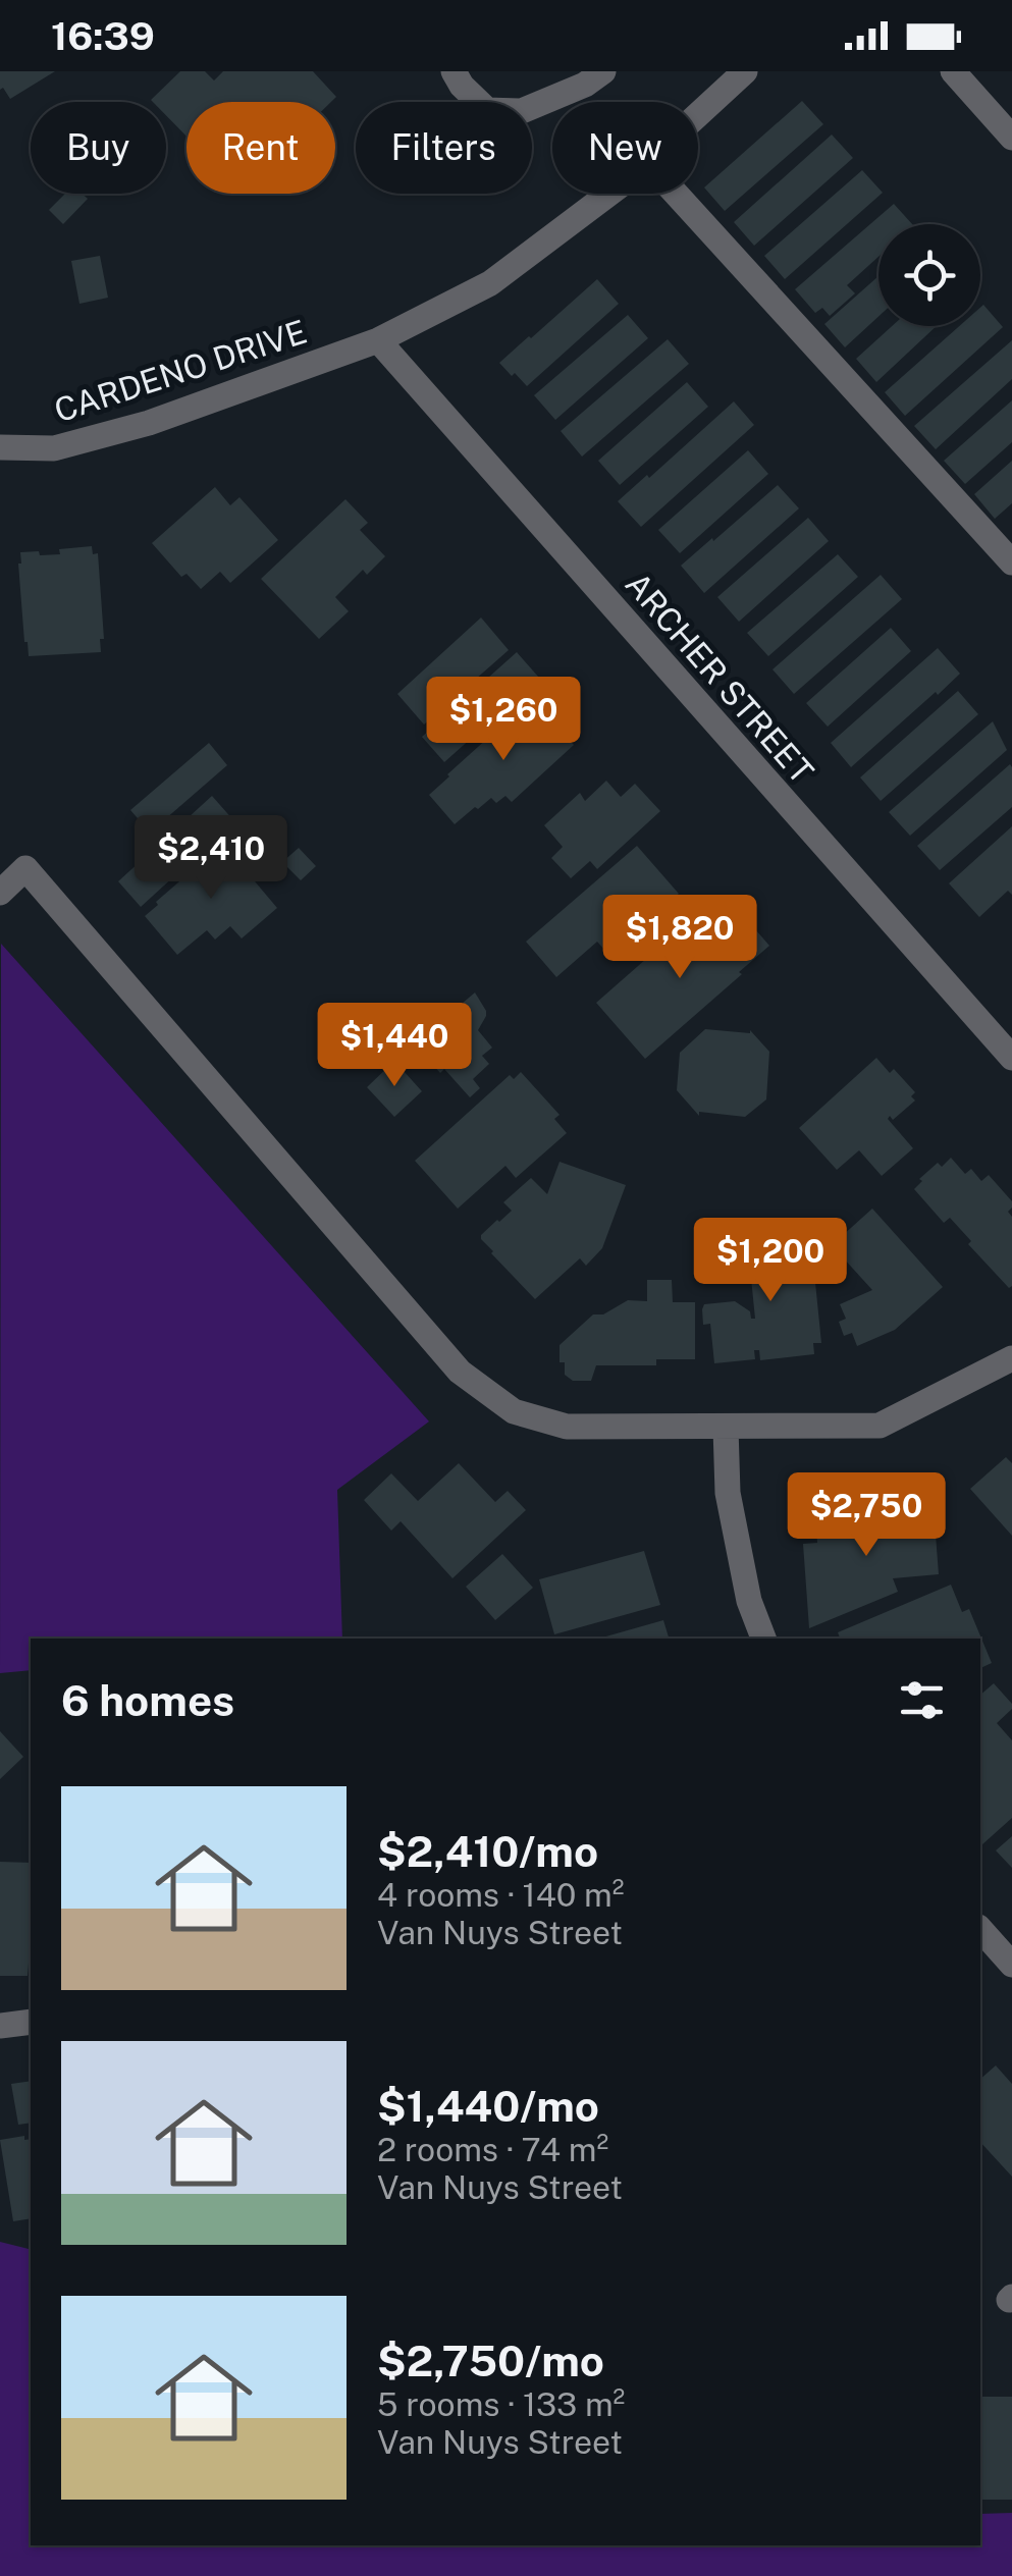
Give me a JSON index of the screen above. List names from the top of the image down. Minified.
{"streets":{"street":["CARDENO DRIVE","ARCHER STREET"]},"crossings":[["CARDENO DRIVE","ARCHER STREET"]],"page":{"status":"16:39","chip":["Buy","Rent","Filters","New"],"price":["$1,260","$2,410","$1,820","$1,440","$1,200","$2,750"],"heading":"6 homes","list":[{"name":"$2,410/mo","note":"4 rooms · 140 m² · Van Nuys Street"},{"name":"$1,440/mo","note":"2 rooms · 74 m² · Van Nuys Street"},{"name":"$2,750/mo","note":"5 rooms · 133 m² · Van Nuys Street"}]}}
